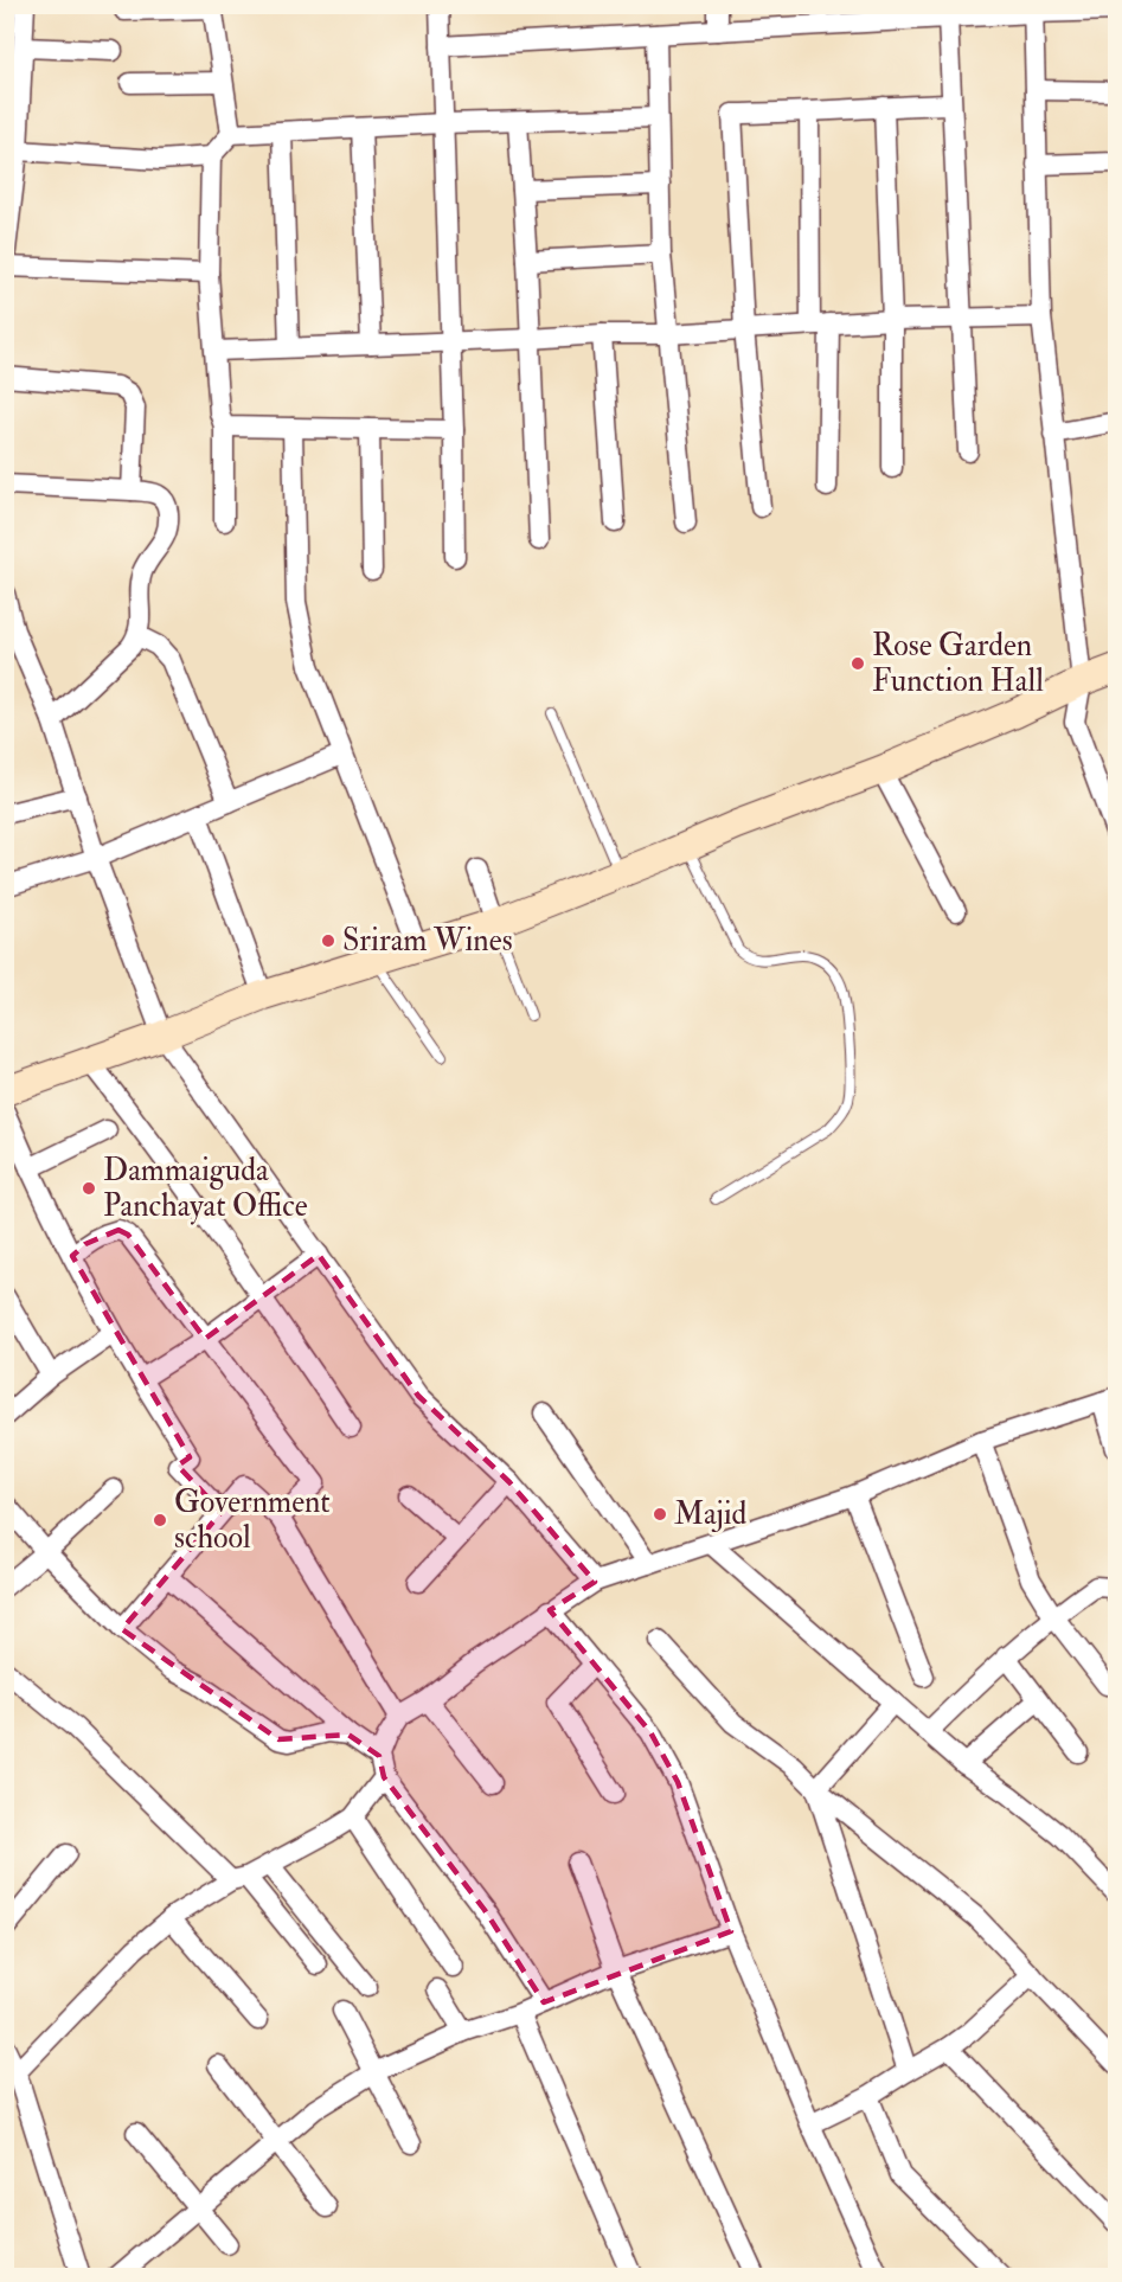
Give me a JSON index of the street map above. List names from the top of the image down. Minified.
{"places":["Rose Garden Function Hall","Sriram Wines","Dammaiguda Panchayat Office","Majid","Government school"]}
